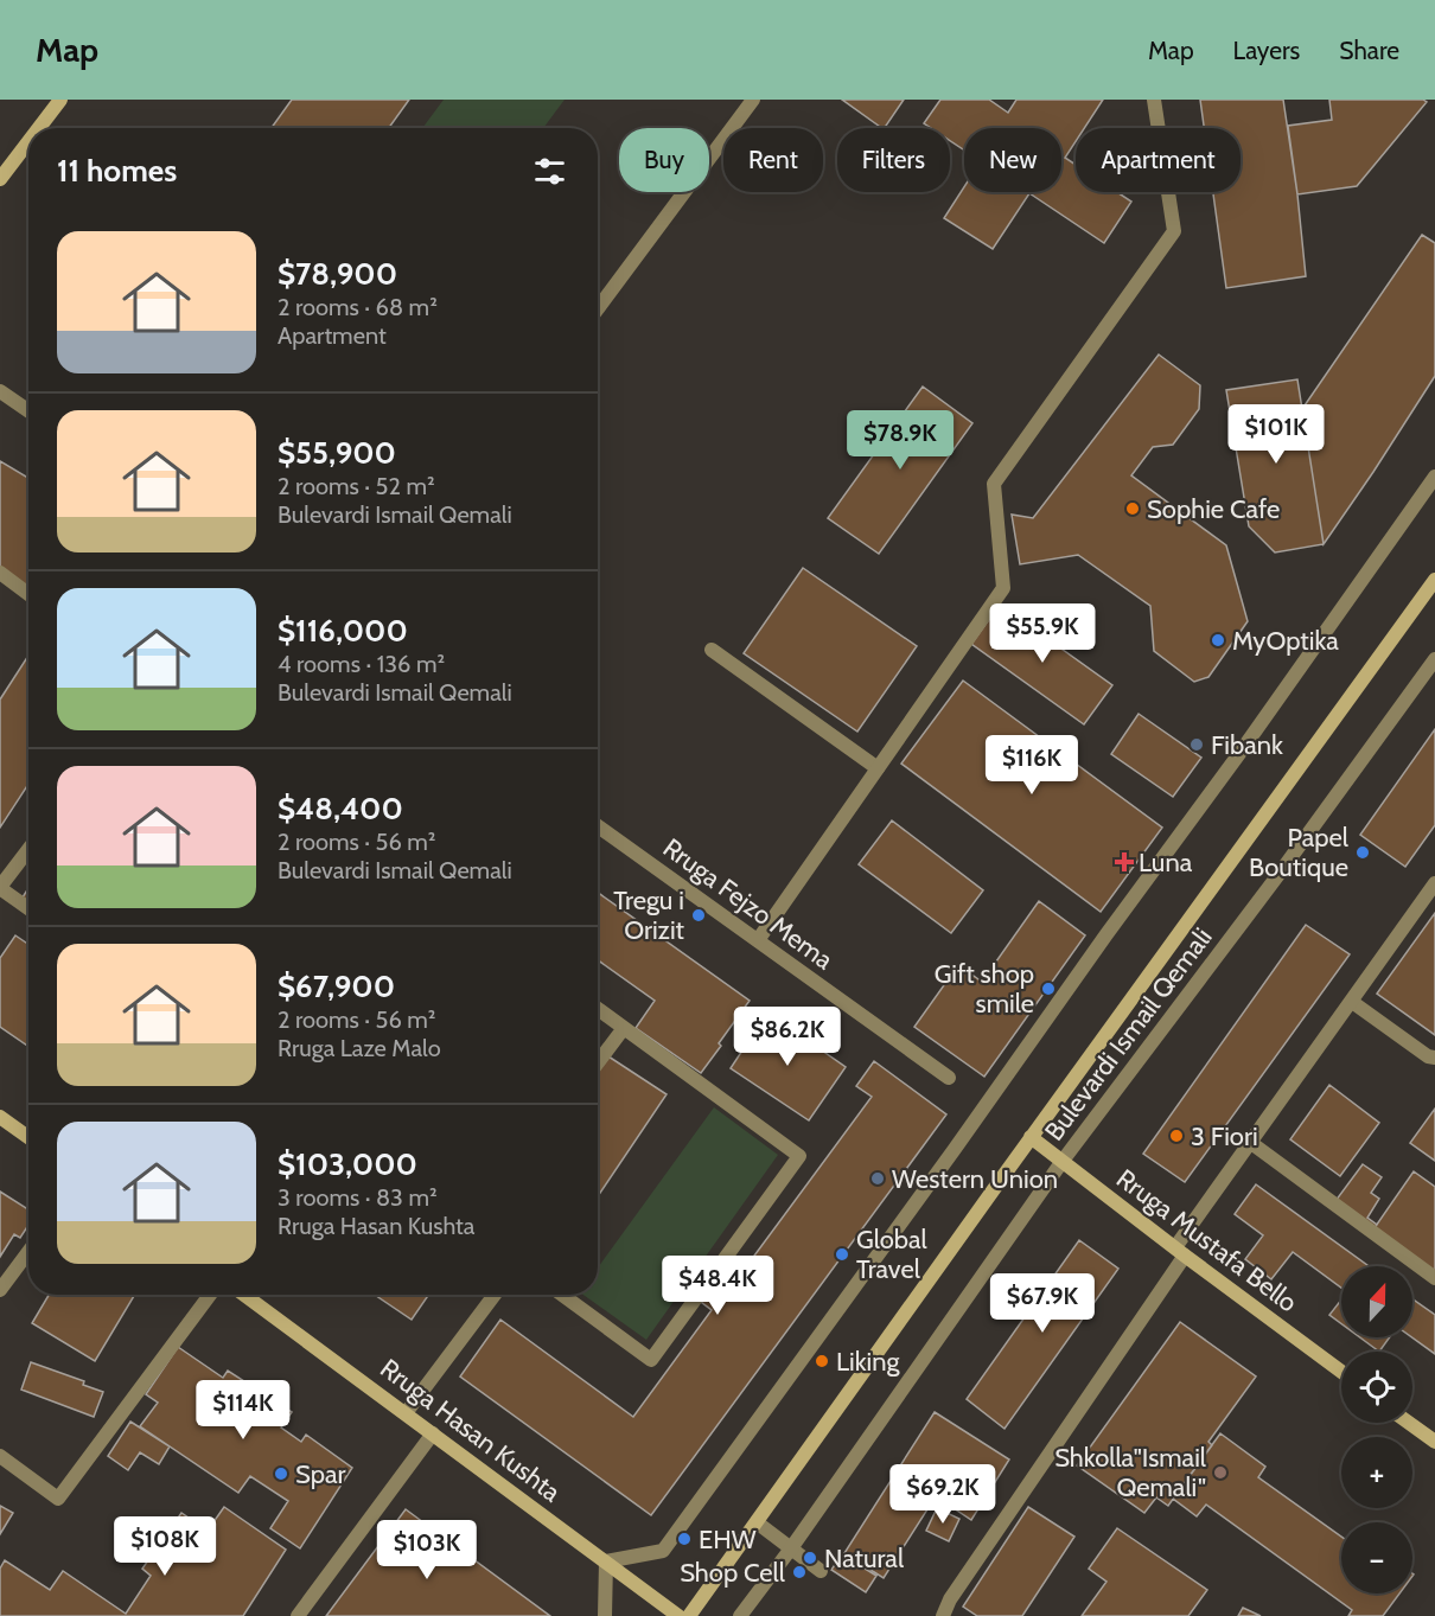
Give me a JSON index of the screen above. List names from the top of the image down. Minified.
{"streets":{"main road":["Bulevardi Ismail Qemali","Rruga Mustafa Bello","Rruga Hasan Kushta"],"street":["Rruga Fejzo Mema"]},"crossings":[["Bulevardi Ismail Qemali","Rruga Mustafa Bello"]],"places":{"other":["Sophie Cafe","MyOptika","Fibank","Papel Boutique","Tregu i Orizit","Gift shop smile","3 Fiori","Western Union","Global Travel","Liking","Shkolla\"Ismail Qemali\"","Spar","EHW","Natural","Shop Cell"],"health":["Luna"]},"north":"top","page":{"header":"Map","nav":["Map","Layers","Share"],"chip":["Buy","Rent","Filters","New","Apartment"],"heading":"11 homes","list":[{"name":"$78,900","note":"2 rooms · 68 m² · Apartment"},{"name":"$55,900","note":"2 rooms · 52 m² · Bulevardi Ismail Qemali"},{"name":"$116,000","note":"4 rooms · 136 m² · Bulevardi Ismail Qemali"},{"name":"$48,400","note":"2 rooms · 56 m² · Bulevardi Ismail Qemali"},{"name":"$67,900","note":"2 rooms · 56 m² · Rruga Laze Malo"},{"name":"$103,000","note":"3 rooms · 83 m² · Rruga Hasan Kushta"}],"price":["$101K","$78.9K","$55.9K","$116K","$86.2K","$48.4K","$67.9K","$114K","$69.2K","$108K","$103K"],"map_buttons":["+","−"]}}
